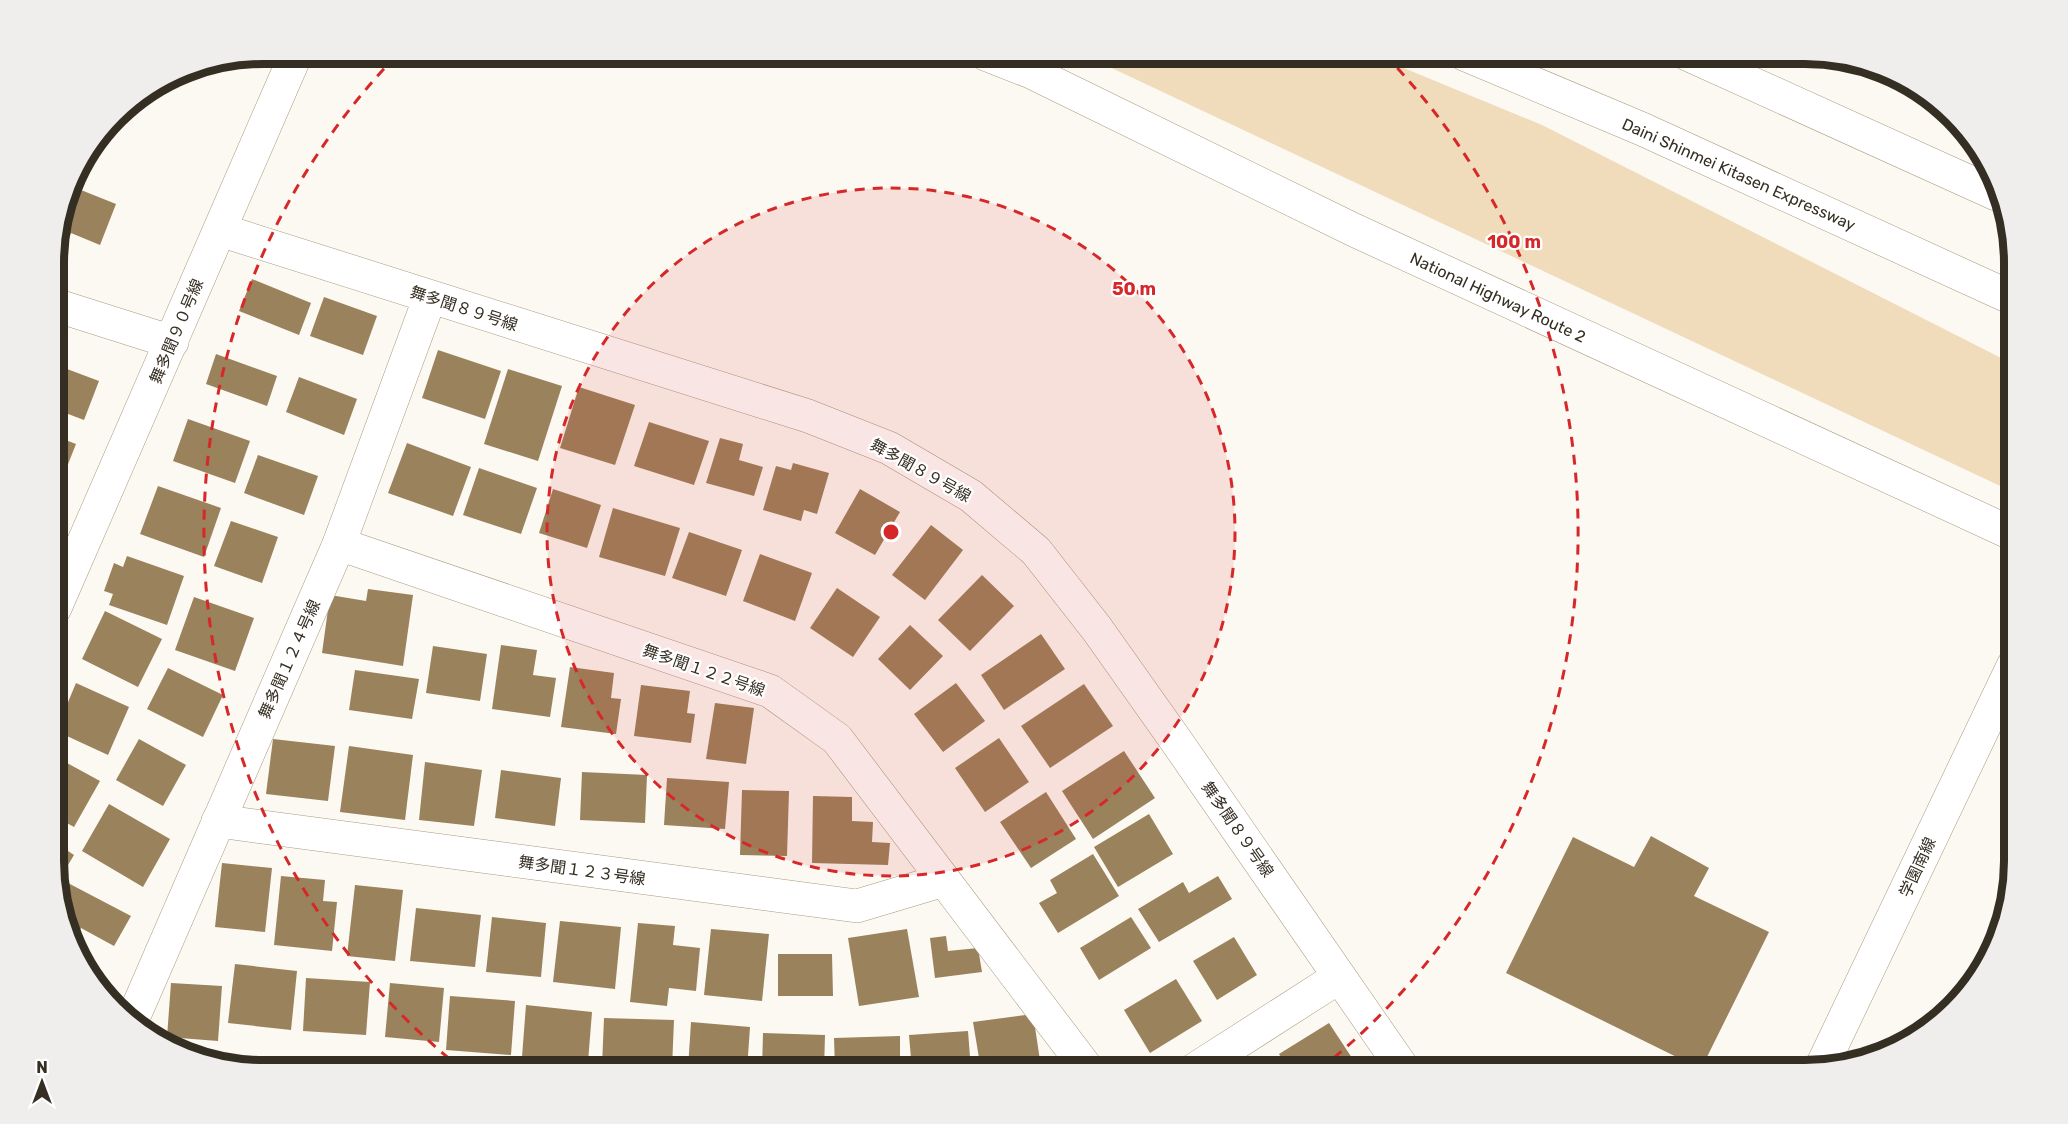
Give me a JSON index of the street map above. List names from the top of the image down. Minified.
{"streets":{"main road":["Daini Shinmei Kitasen Expressway","National Highway Route 2","舞多聞８９号線","舞多聞９０号線","舞多聞１２４号線","舞多聞１２２号線","学園南線","舞多聞１２３号線"]},"crossings":[["舞多聞８９号線","舞多聞９０号線"],["舞多聞８９号線","舞多聞１２４号線"],["舞多聞１２４号線","舞多聞１２２号線"],["舞多聞１２４号線","舞多聞１２３号線"],["舞多聞１２２号線","舞多聞１２３号線"]],"north":"top","rings":["100 m","50 m"]}
